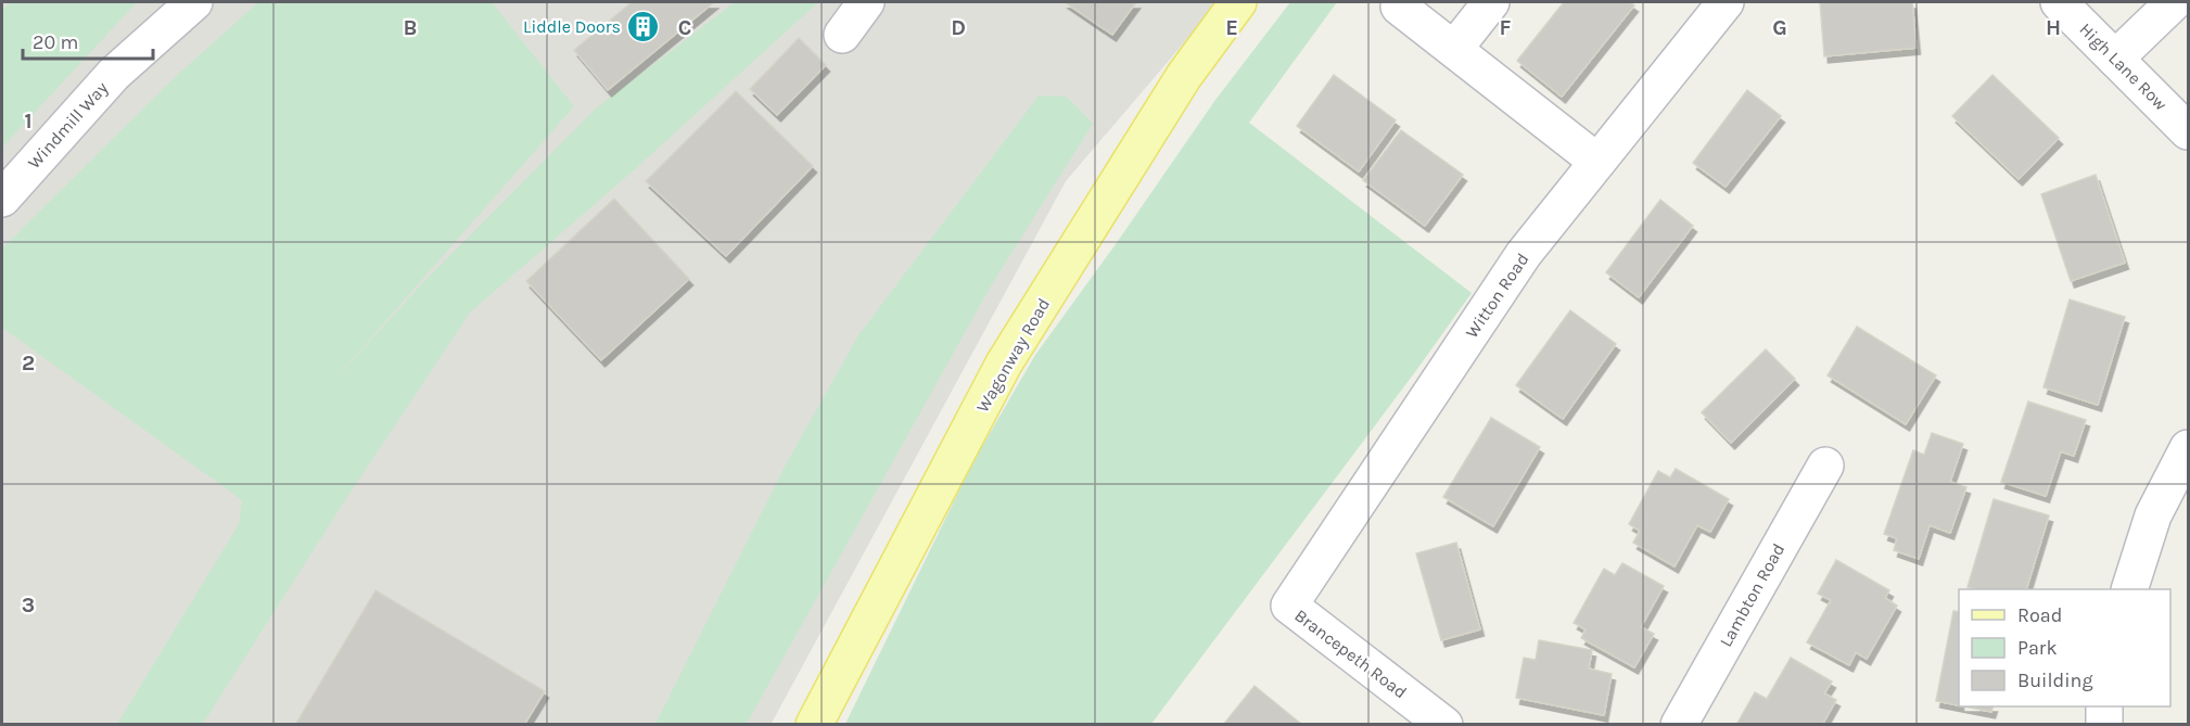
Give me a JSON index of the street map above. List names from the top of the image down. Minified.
{"streets":{"main road":["Wagonway Road"],"street":["High Lane Row","Windmill Way","Witton Road","Lambton Road","Brancepeth Road"]},"crossings":[["Witton Road","Brancepeth Road"]],"places":{"building":["Liddle Doors"]},"legend":["Road","Park","Building"],"scale_bar":"20 m","grid":{"columns":["B","C","D","E","F","G","H"],"rows":["1","2","3"]}}
